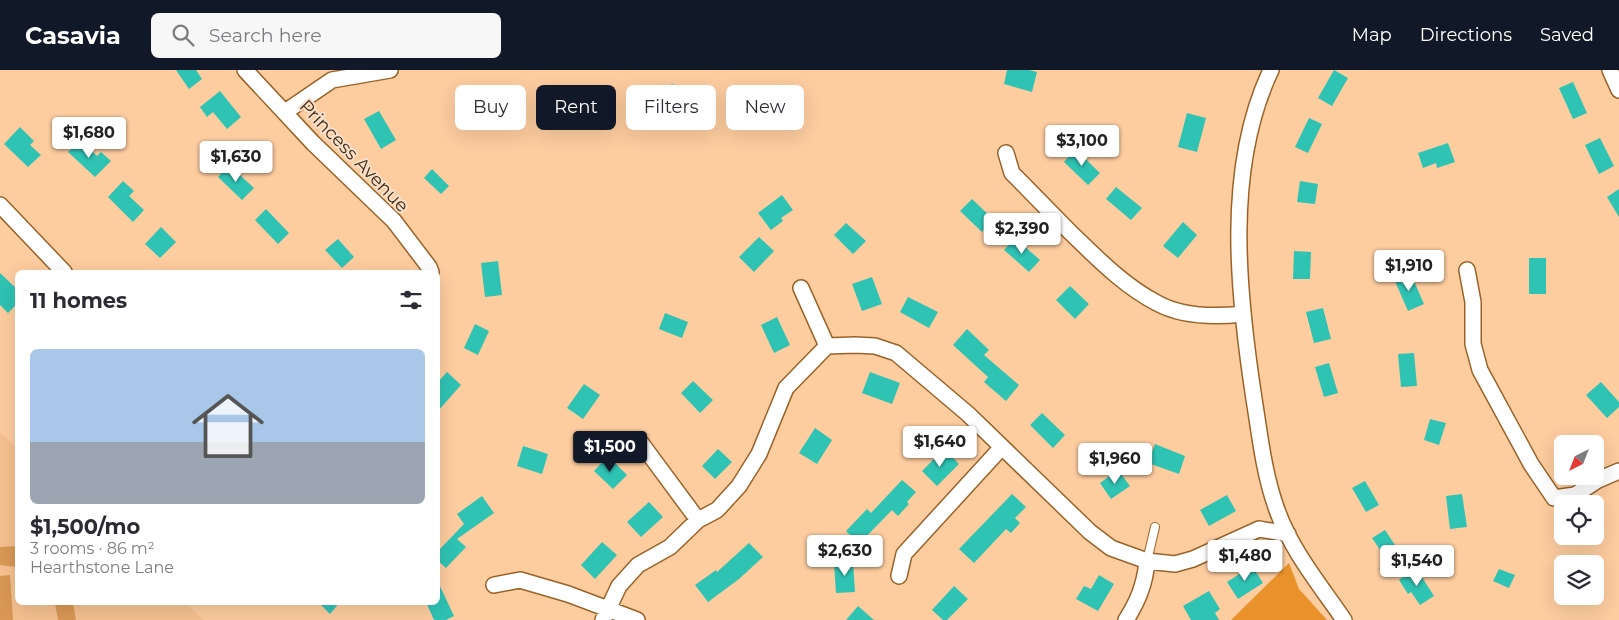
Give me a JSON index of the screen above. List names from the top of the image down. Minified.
{"streets":{"street":["Princess Avenue"]},"north":"bottom left","page":{"header":"Casavia","search":"Search here","nav":["Map","Directions","Saved"],"chip":["Buy","Rent","Filters","New"],"price":["$1,680","$3,100","$1,630","$2,390","$1,910","$1,640","$1,500","$1,960","$2,630","$1,480","$1,540"],"heading":"11 homes","list":[{"name":"$1,500/mo","note":"3 rooms · 86 m² · Hearthstone Lane"}]}}
